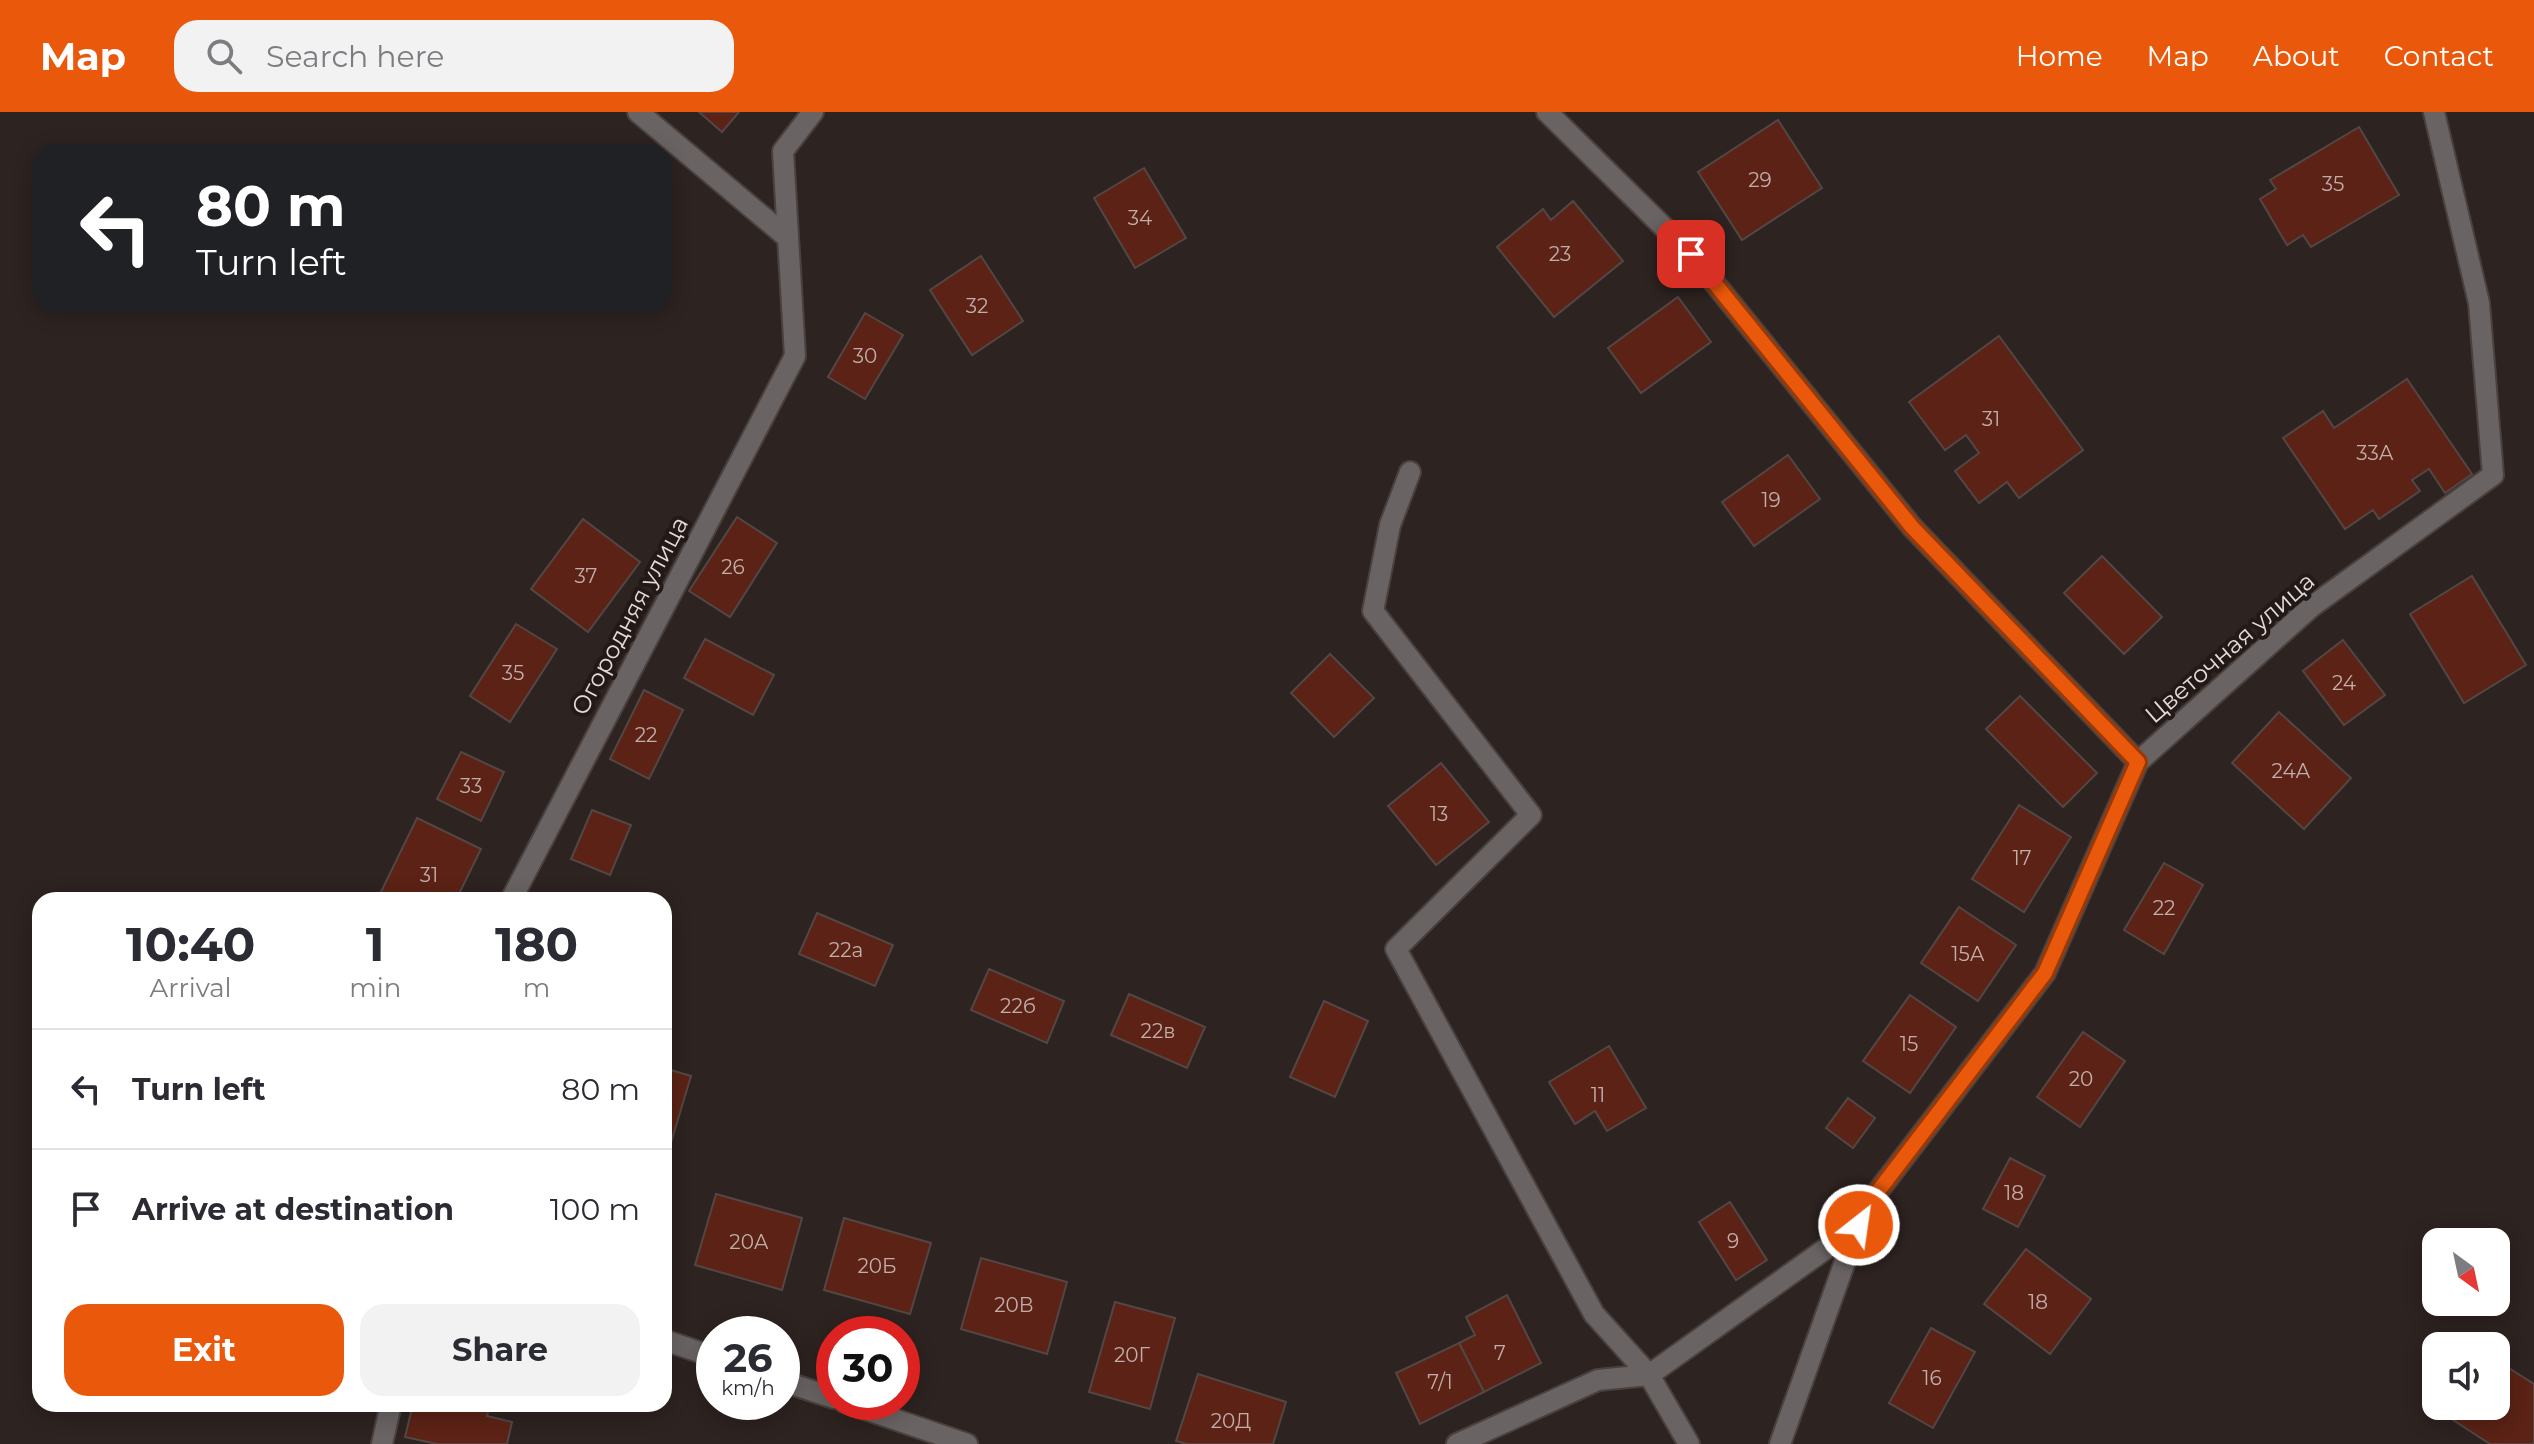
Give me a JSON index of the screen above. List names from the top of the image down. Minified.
{"streets":{"street":["Огородняя улица","Цветочная улица"]},"house_numbers":["29","35","34","23","32","30","31","33А","19","26","37","35","24","22","24А","33","13","17","31","22","22а","15А","22б","22в","15","20","11","18","9","20А","20Б","18","20В","7","20Г","16","7/1","20Д"],"north":"bottom right","page":{"header":"Map","search":"Search here","nav":["Home","Map","About","Contact"],"turn":["80 m","Turn left"],"eta":["10:40","Arrival","1","min","180","m"],"list":[{"name":"Turn left","value":"80 m"},{"name":"Arrive at destination","value":"100 m"}],"buttons":["Exit","Share"],"speed":"26 km/h","limit":"30"}}
